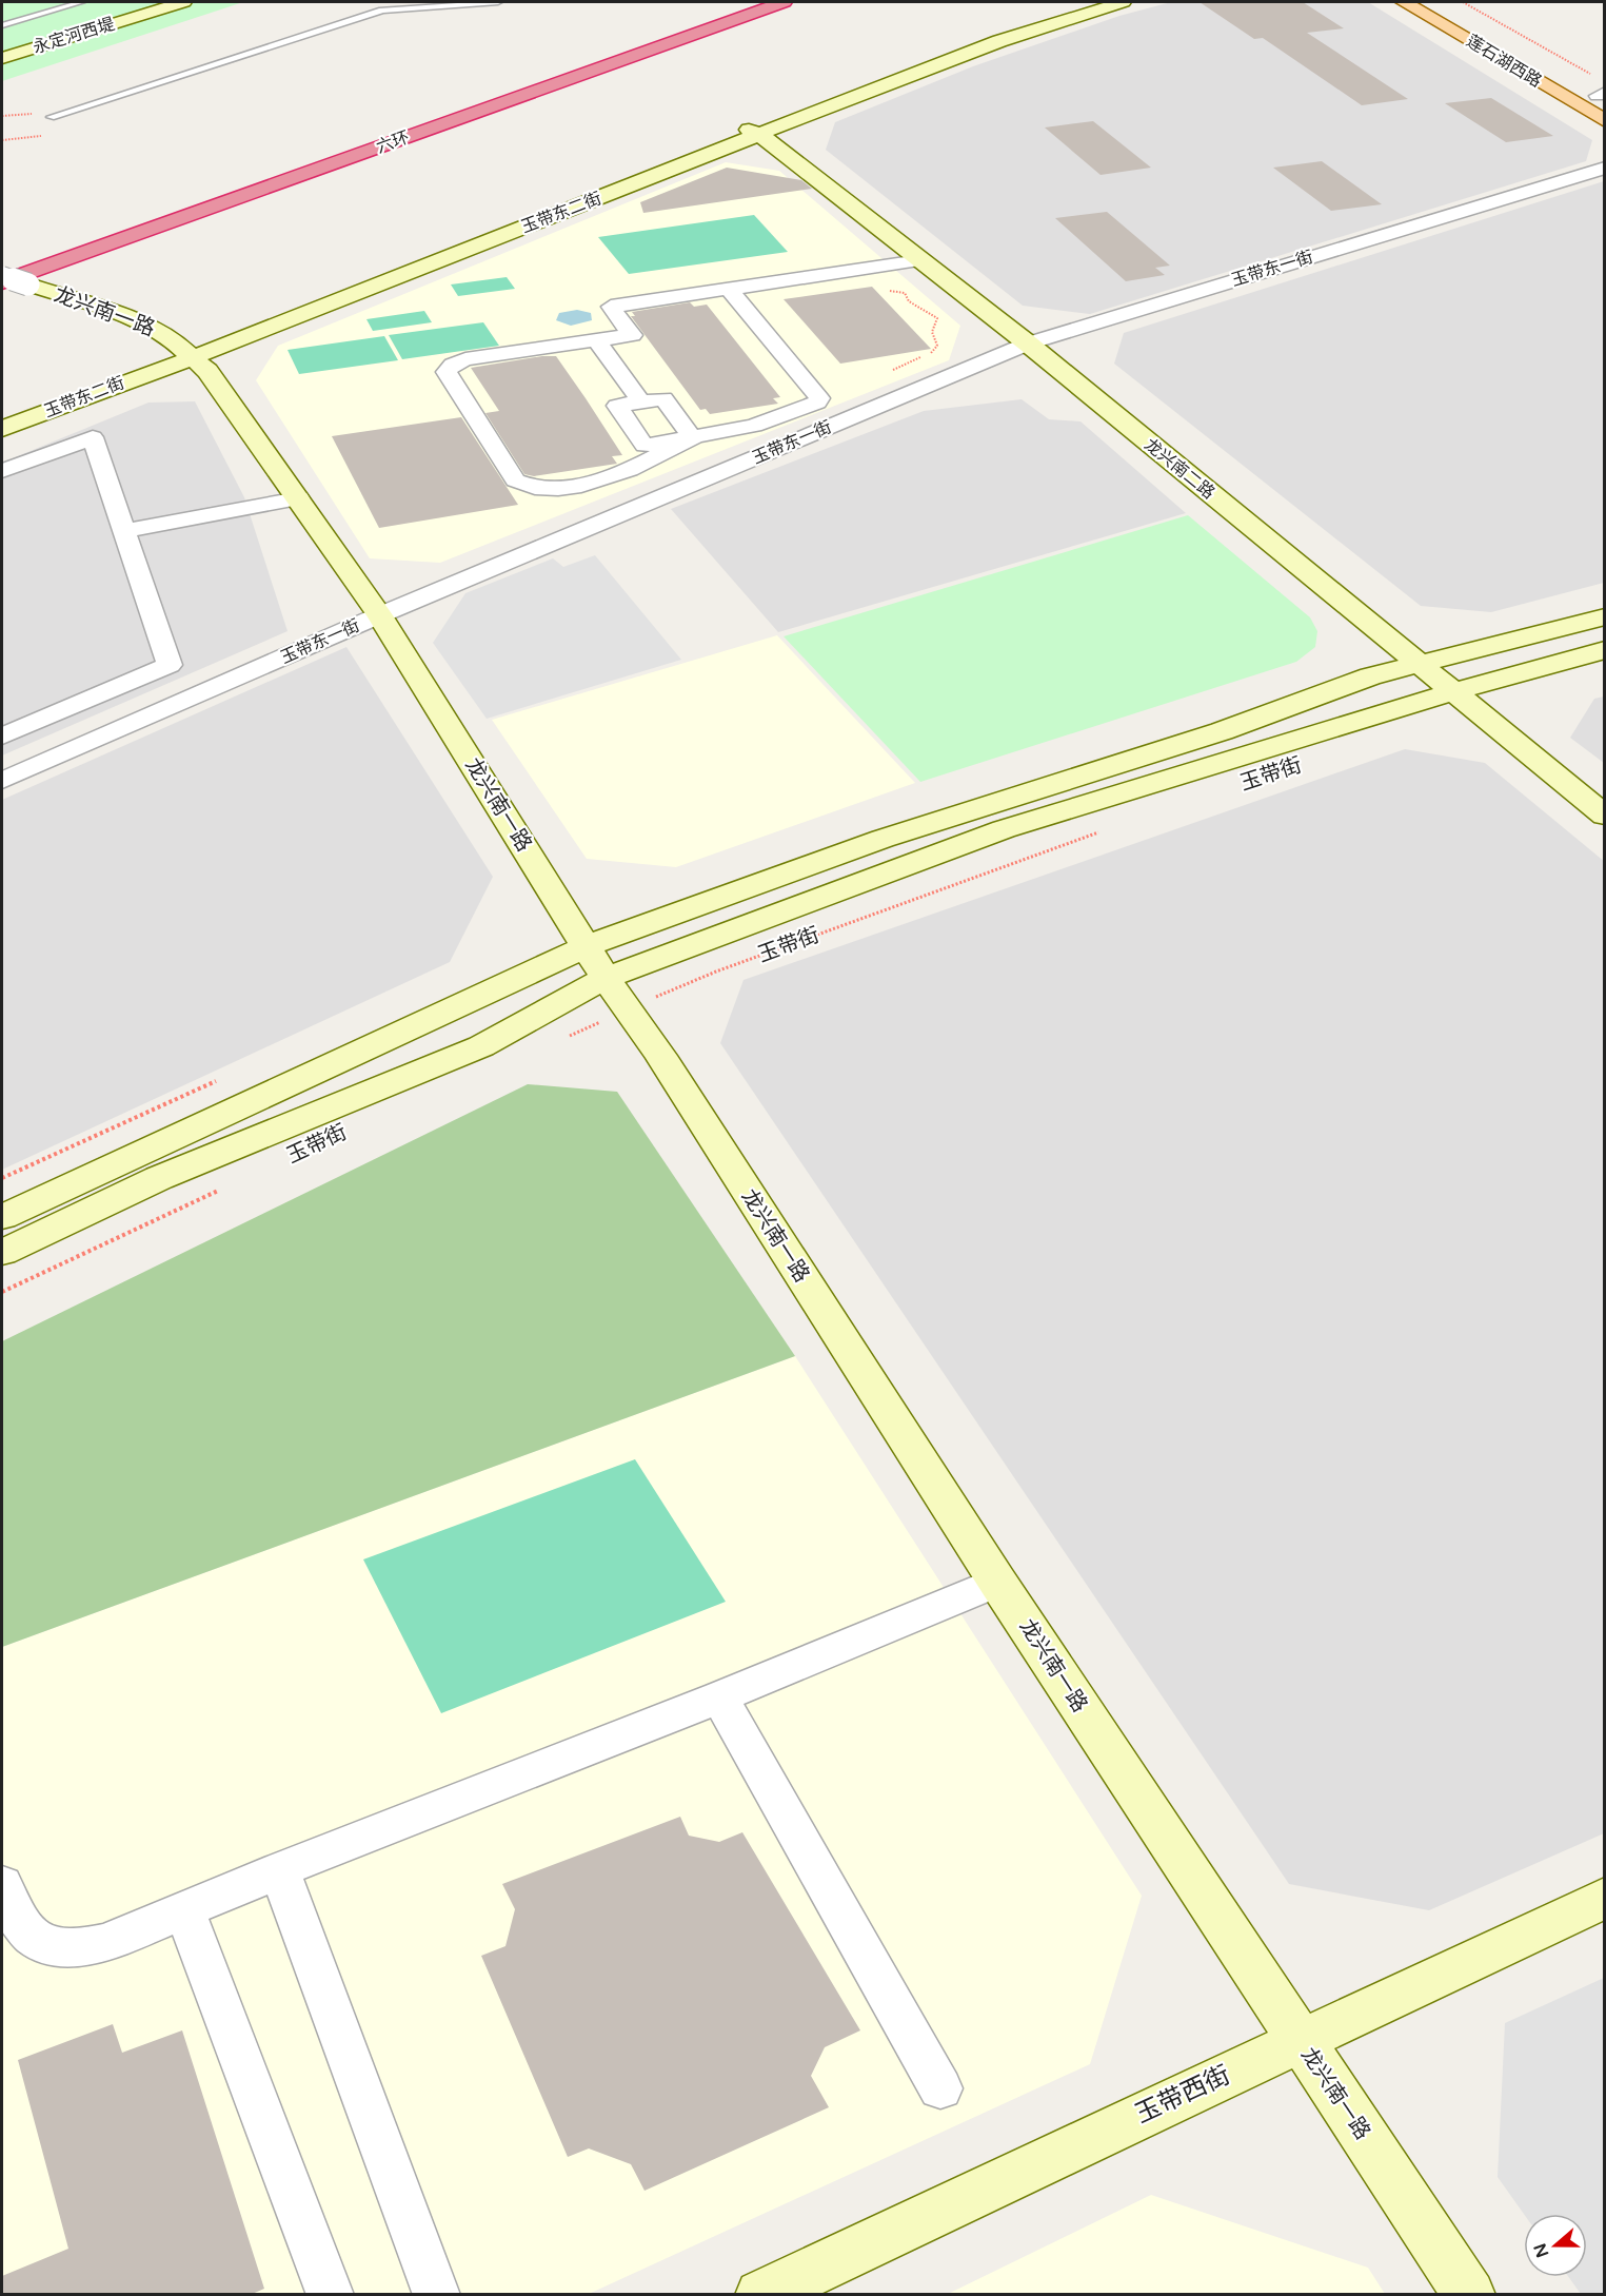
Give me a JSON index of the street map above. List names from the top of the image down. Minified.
{"streets":{"highway":["六环"],"main road":["莲石湖西路"],"street":["永定河西堤","玉带东二街","玉带东一街","龙兴南一路","龙兴南二路","玉带街","玉带西街"]},"crossings":[["玉带东二街","龙兴南一路"],["玉带东二街","龙兴南二路"],["玉带东一街","龙兴南一路"],["玉带东一街","龙兴南二路"],["龙兴南一路","玉带街"],["龙兴南一路","玉带西街"],["龙兴南二路","玉带街"]],"north":"left"}
